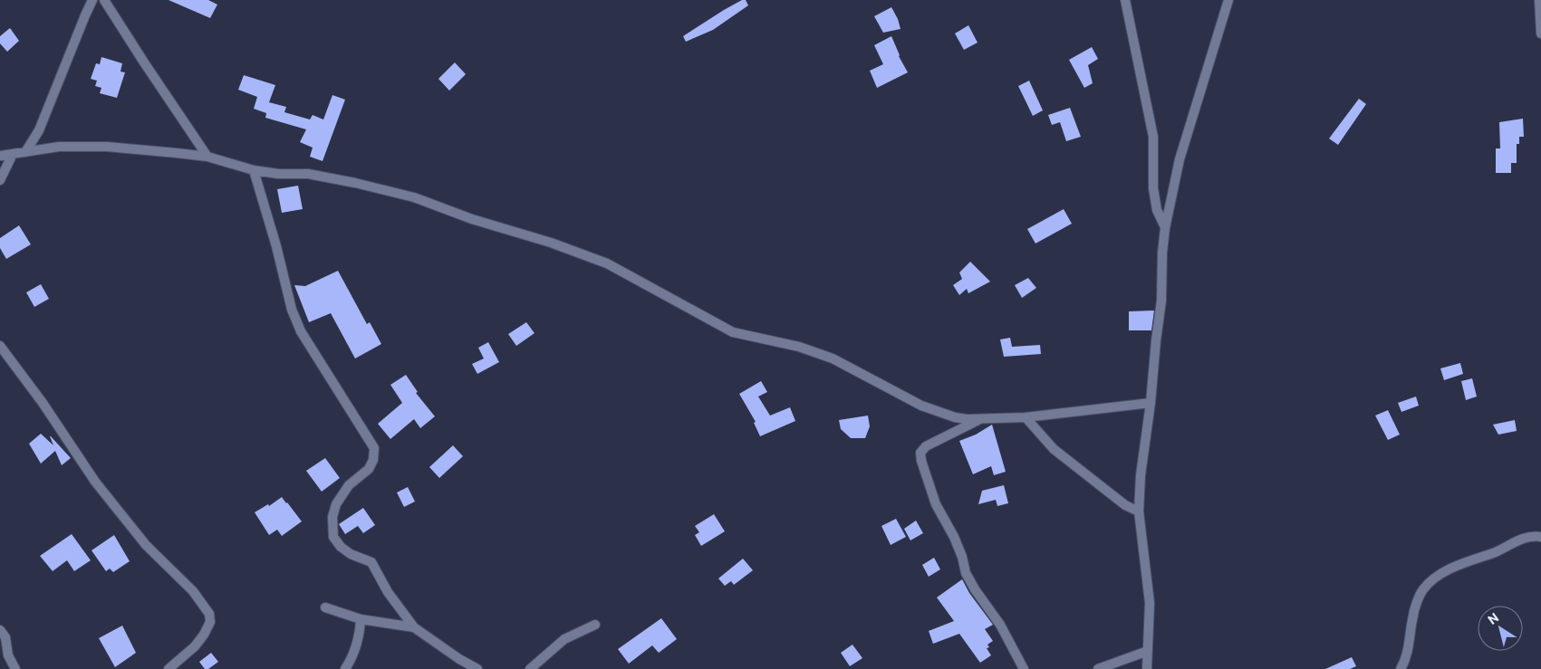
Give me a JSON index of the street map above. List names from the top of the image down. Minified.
{"north":"top left"}
